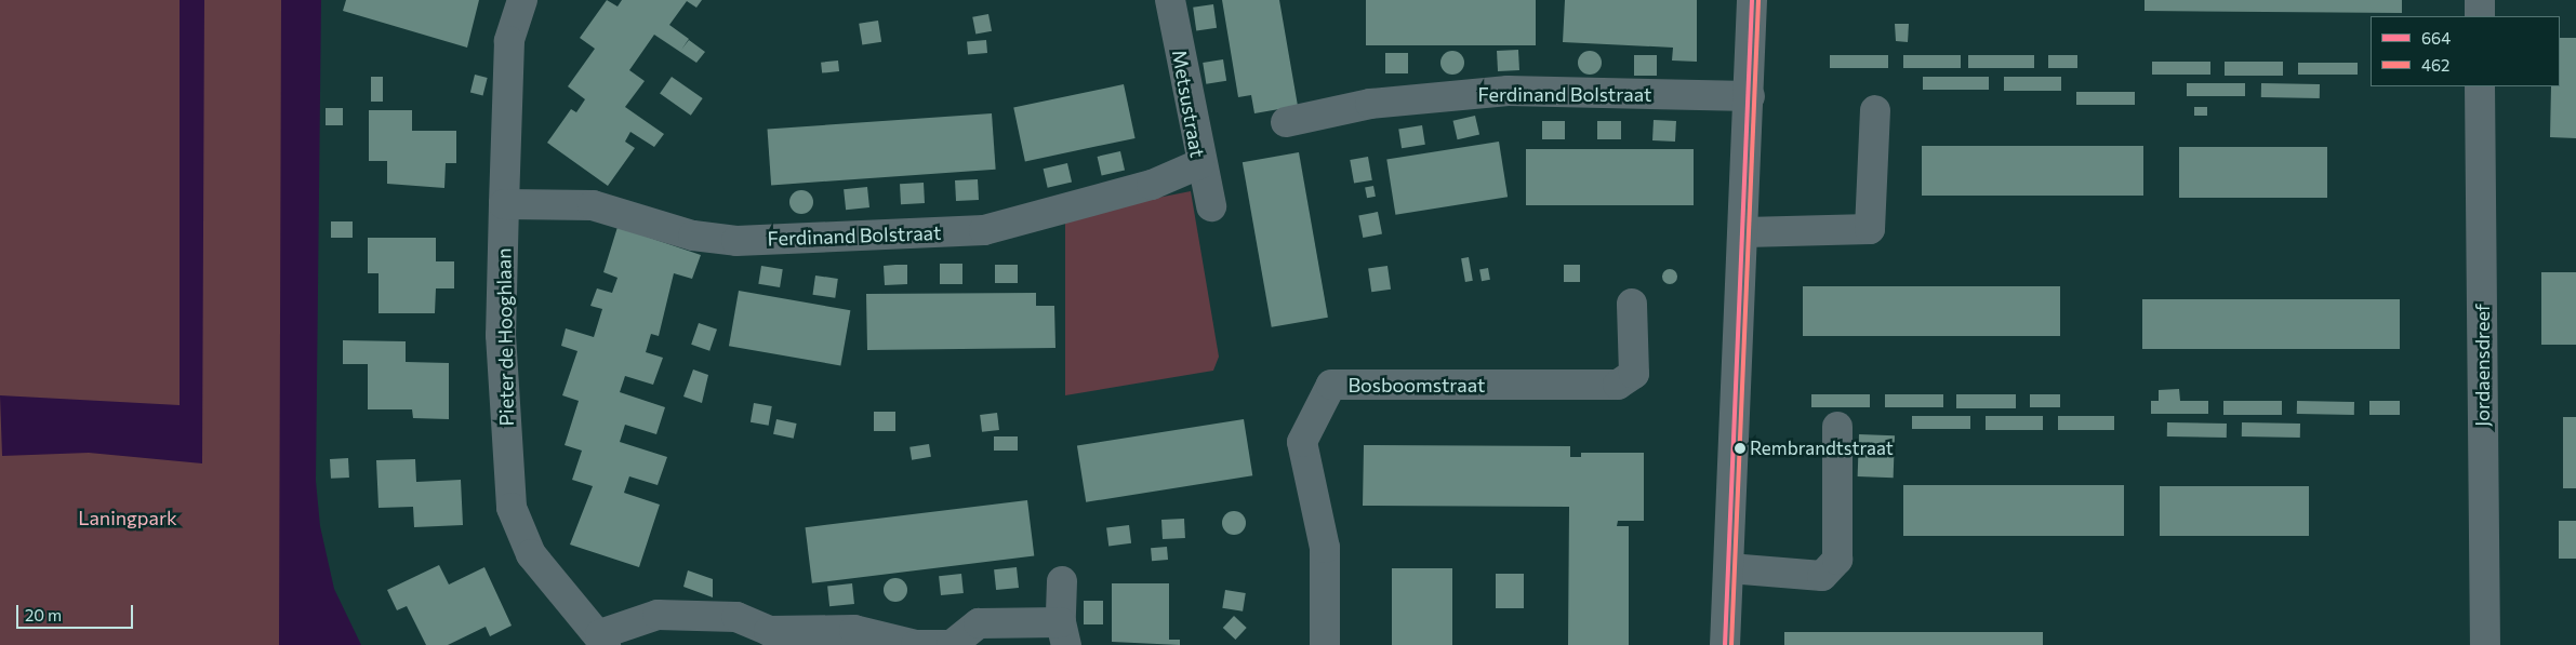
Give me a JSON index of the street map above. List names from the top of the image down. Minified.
{"streets":{"street":["Ferdinand Bolstraat","Metsustraat","Pieter de Hooghlaan","Jordaensdreef","Bosboomstraat"]},"crossings":[["Ferdinand Bolstraat","Metsustraat"],["Ferdinand Bolstraat","Pieter de Hooghlaan"]],"parks":["Laningpark"],"places":["Rembrandtstraat"],"lines":["transit line 664","transit line 462"],"legend":["664","462"],"scale_bar":"20 m"}
